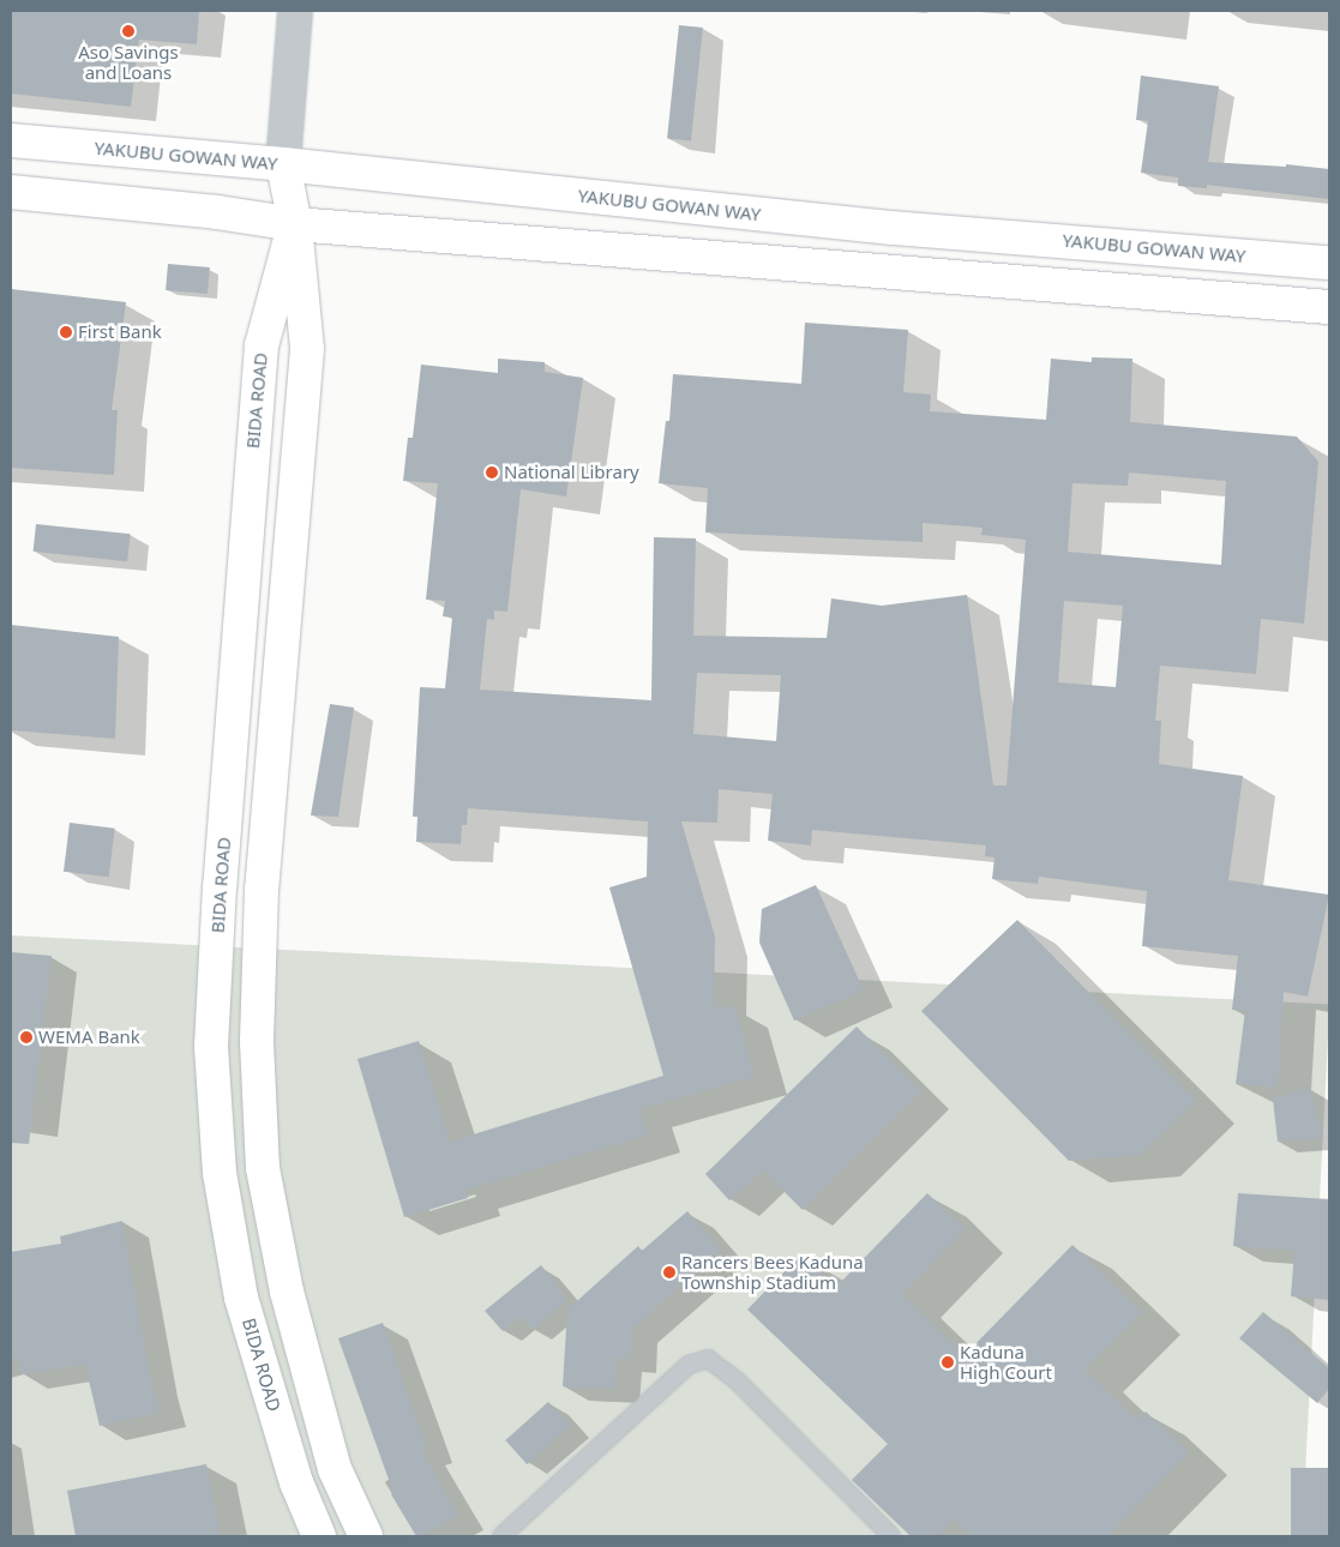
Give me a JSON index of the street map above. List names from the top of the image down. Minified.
{"streets":{"street":["YAKUBU GOWAN WAY","BIDA ROAD"]},"crossings":[["YAKUBU GOWAN WAY","BIDA ROAD"]],"places":["Aso Savings and Loans","First Bank","National Library","WEMA Bank","Rancers Bees Kaduna Township Stadium","Kaduna High Court"]}
